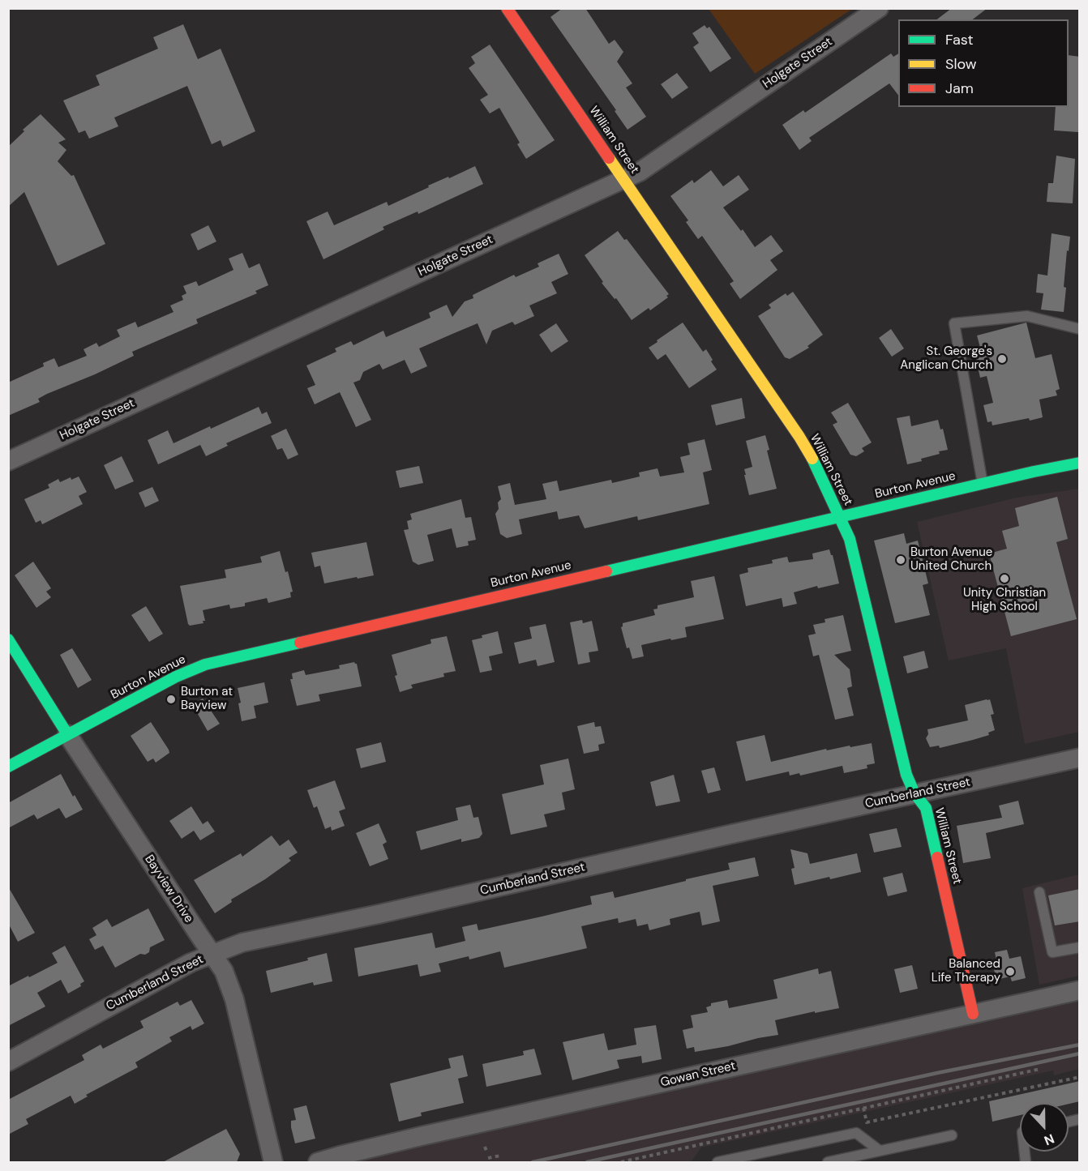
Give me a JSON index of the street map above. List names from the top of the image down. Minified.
{"streets":{"street":["Holgate Street","William Street","Burton Avenue","Cumberland Street","Bayview Drive","Gowan Street"]},"crossings":[["Holgate Street","William Street"],["William Street","Burton Avenue"],["William Street","Cumberland Street"],["William Street","Gowan Street"],["Burton Avenue","Bayview Drive"],["Cumberland Street","Bayview Drive"]],"places":["St. George's Anglican Church","Burton Avenue United Church","Unity Christian High School","Burton at Bayview","Balanced Life Therapy"],"legend":["Fast","Slow","Jam"],"north":"bottom"}
